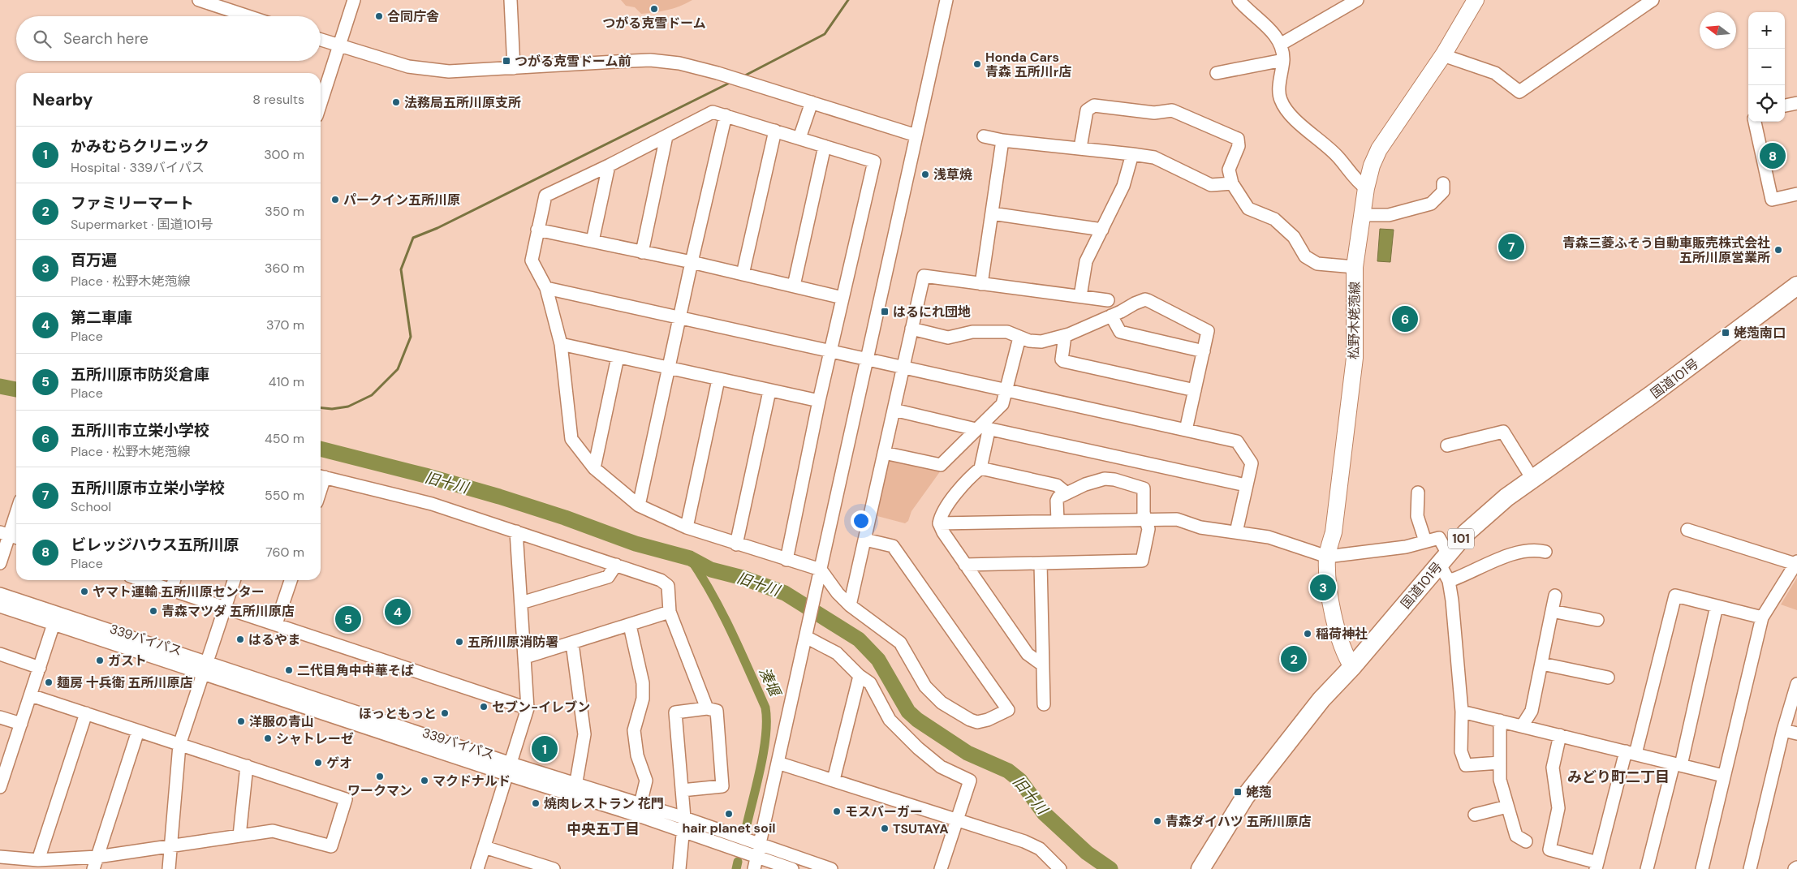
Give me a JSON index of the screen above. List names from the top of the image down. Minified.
{"streets":{"highway":["国道101号","101"],"main road":["松野木姥萢線"],"street":["339バイパス"]},"crossings":[["松野木姥萢線","国道101号"]],"districts":["みどり町二丁目","中央五丁目"],"water":["旧十川","湊堰"],"places":{"other":["つがる克雪ドーム","合同庁舎","Honda Cars 青森 五所川r店","法務局五所川原支所","浅草焼","パークイン五所川原","青森三菱ふそう自動車販売株式会社 五所川原営業所","ヤマト運輸 五所川原センター","青森マツダ 五所川原店","稲荷神社","はるやま","五所川原消防署","ガスト","二代目角中中華そば","麺房 十兵衛 五所川原店","セブン-イレブン","ほっともっと","洋服の青山","シャトレーゼ","ゲオ","ワークマン","マクドナルド","焼肉レストラン 花門","モスバーガー","hair planet soil","青森ダイハツ 五所川原店","TSUTAYA"],"transit":["つがる克雪ドーム前","はるにれ団地","姥萢南口","姥萢"]},"north":"left","page":{"map_buttons":["+","−"],"search":"Search here","heading":["Nearby","8 results"],"list":[{"mark":"1","name":"かみむらクリニック","note":"Hospital · 339バイパス","value":"300 m"},{"mark":"2","name":"ファミリーマート","note":"Supermarket · 国道101号","value":"350 m"},{"mark":"3","name":"百万遍","note":"Place · 松野木姥萢線","value":"360 m"},{"mark":"4","name":"第二車庫","note":"Place","value":"370 m"},{"mark":"5","name":"五所川原市防災倉庫","note":"Place","value":"410 m"},{"mark":"6","name":"五所川市立栄小学校","note":"Place · 松野木姥萢線","value":"450 m"},{"mark":"7","name":"五所川原市立栄小学校","note":"School","value":"550 m"},{"mark":"8","name":"ビレッジハウス五所川原","note":"Place","value":"760 m"}],"pins":["8","7","6","3","4","5","2","1"]}}
